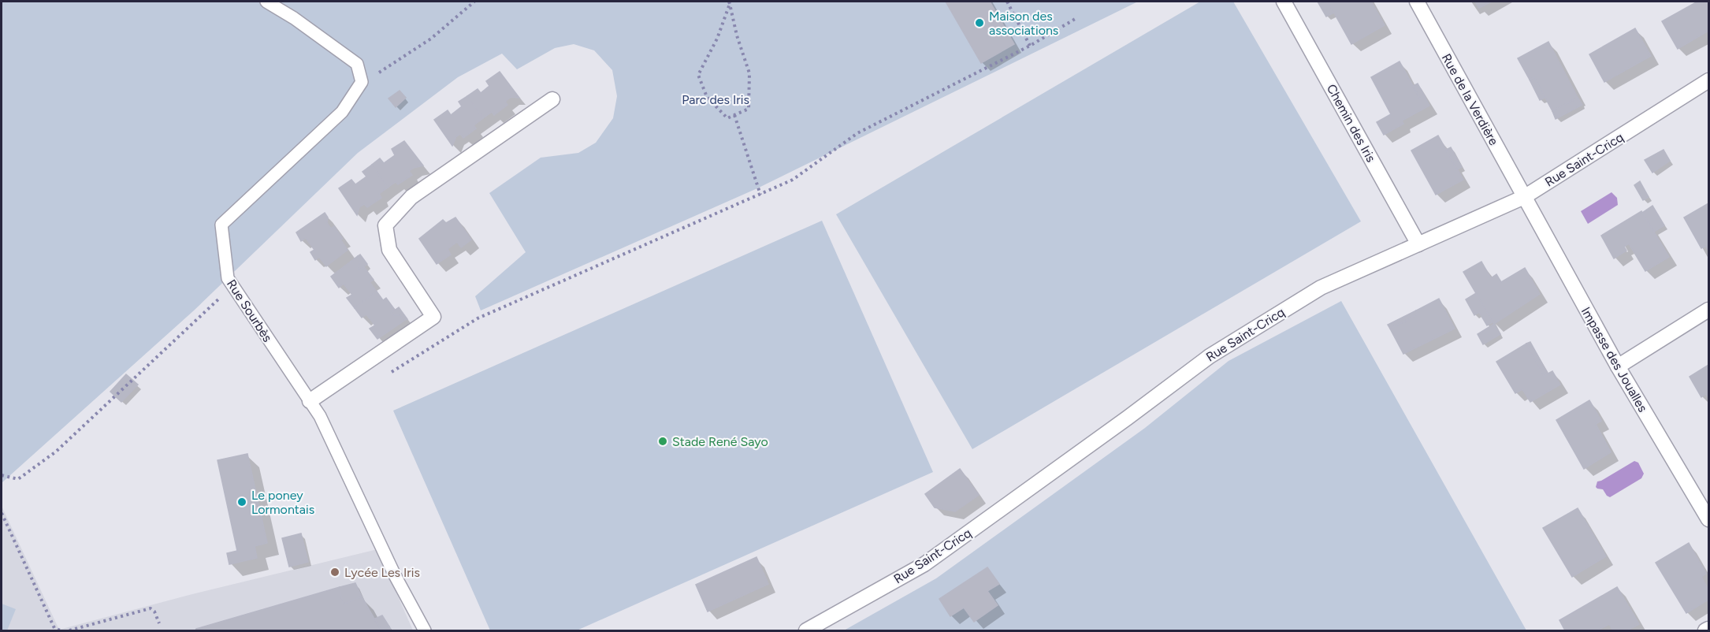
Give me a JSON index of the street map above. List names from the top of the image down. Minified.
{"streets":{"street":["Rue de la Verdière","Chemin des Iris","Rue Saint-Cricq","Impasse des Joualles"],"lane":["Rue Sourbès"]},"crossings":[["Rue de la Verdière","Rue Saint-Cricq"],["Rue de la Verdière","Impasse des Joualles"],["Chemin des Iris","Rue Saint-Cricq"],["Rue Saint-Cricq","Impasse des Joualles"]],"parks":["Parc des Iris"],"places":["Maison des associations","Stade René Sayo","Le poney Lormontais","Lycée Les Iris"]}
